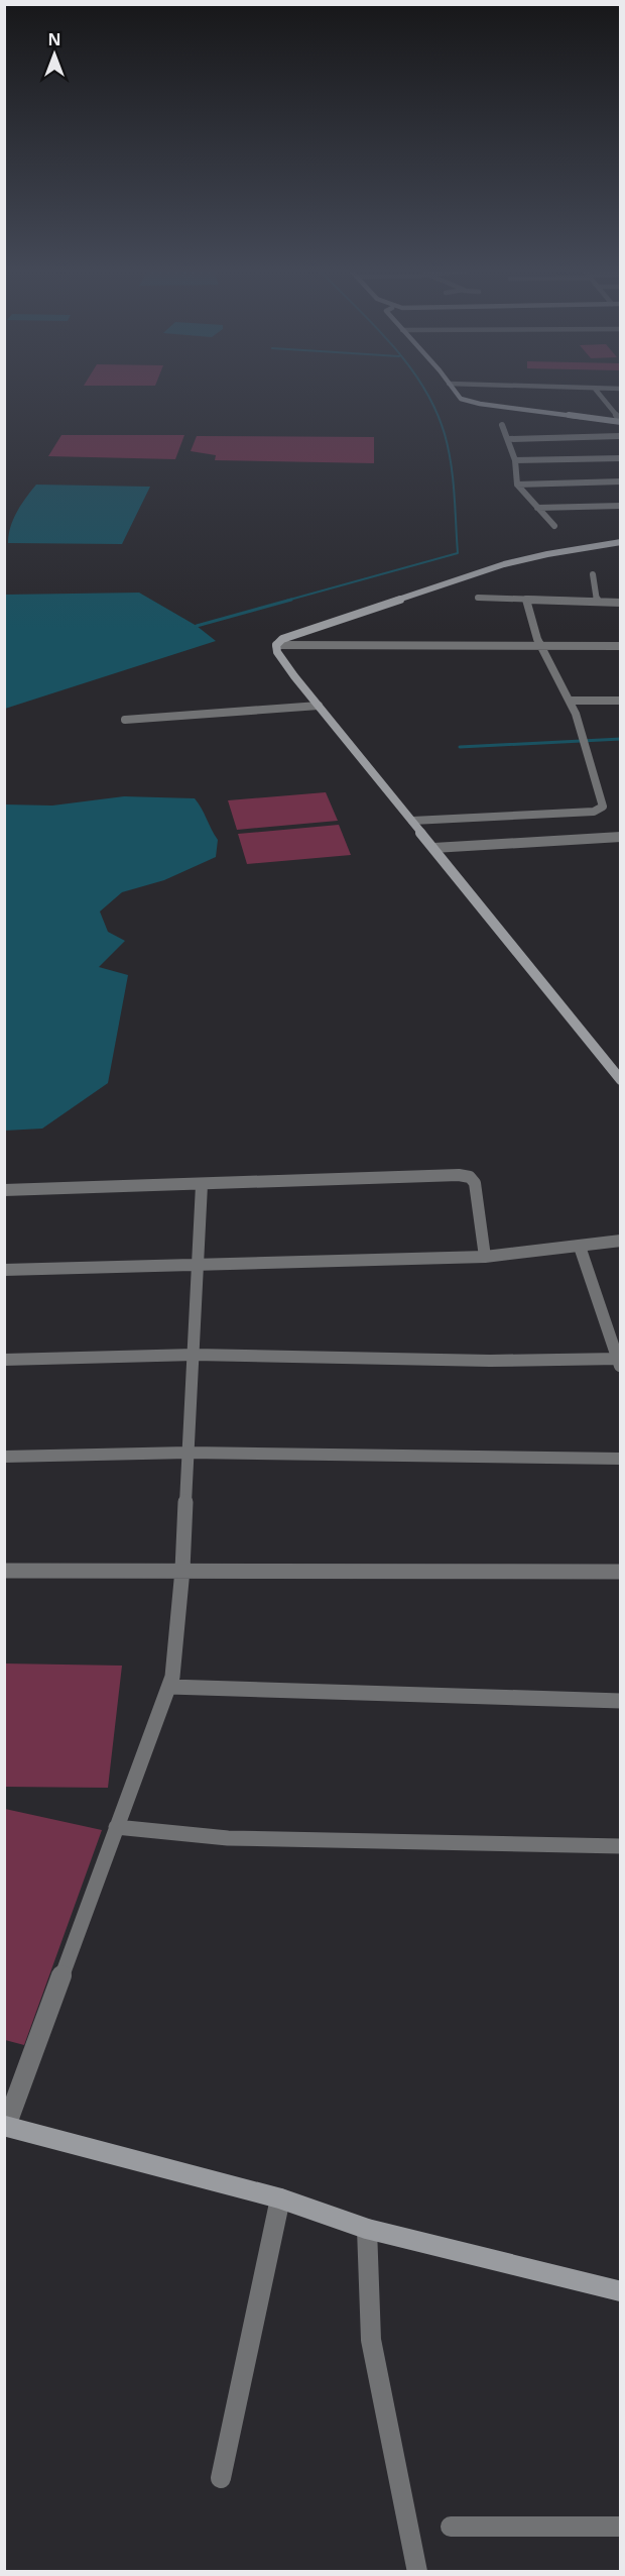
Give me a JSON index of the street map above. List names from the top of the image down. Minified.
{"north":"top"}
